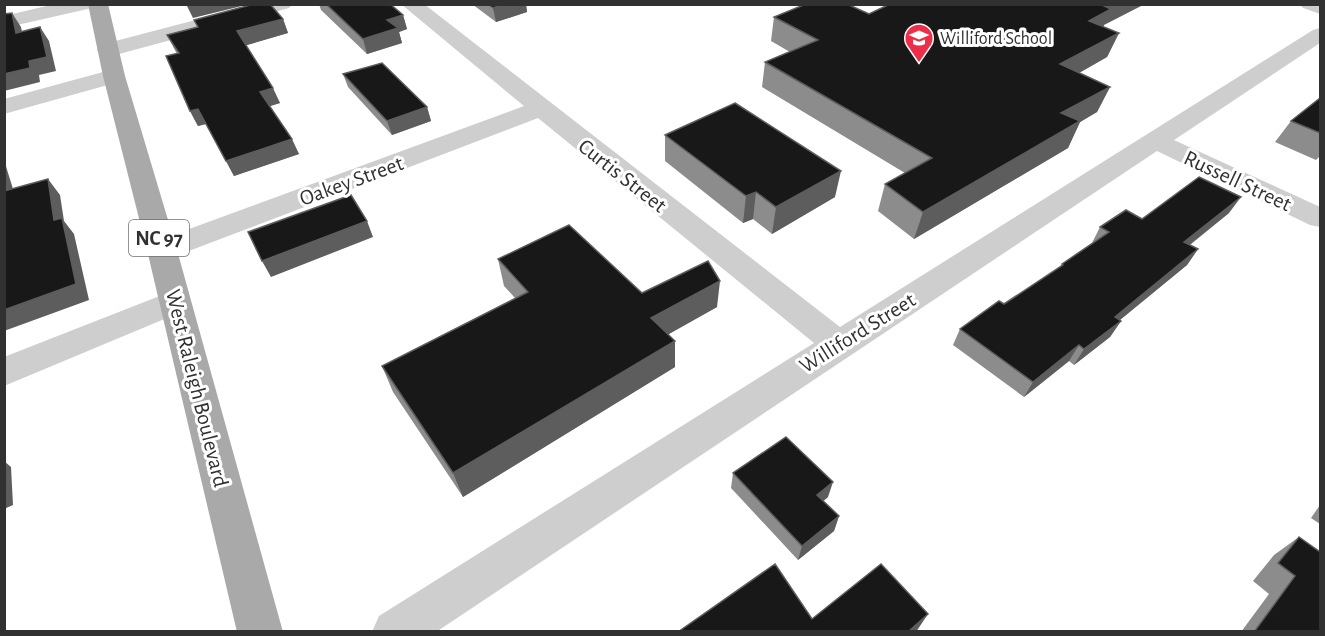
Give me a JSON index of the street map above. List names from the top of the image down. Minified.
{"streets":{"main road":["NC 97","West Raleigh Boulevard"],"street":["Curtis Street","Oakey Street","Russell Street","Williford Street"]},"crossings":[["Curtis Street","Oakey Street"],["Curtis Street","Williford Street"],["Oakey Street","West Raleigh Boulevard"],["Russell Street","Williford Street"]],"places":{"school or university":["Williford School"]}}
